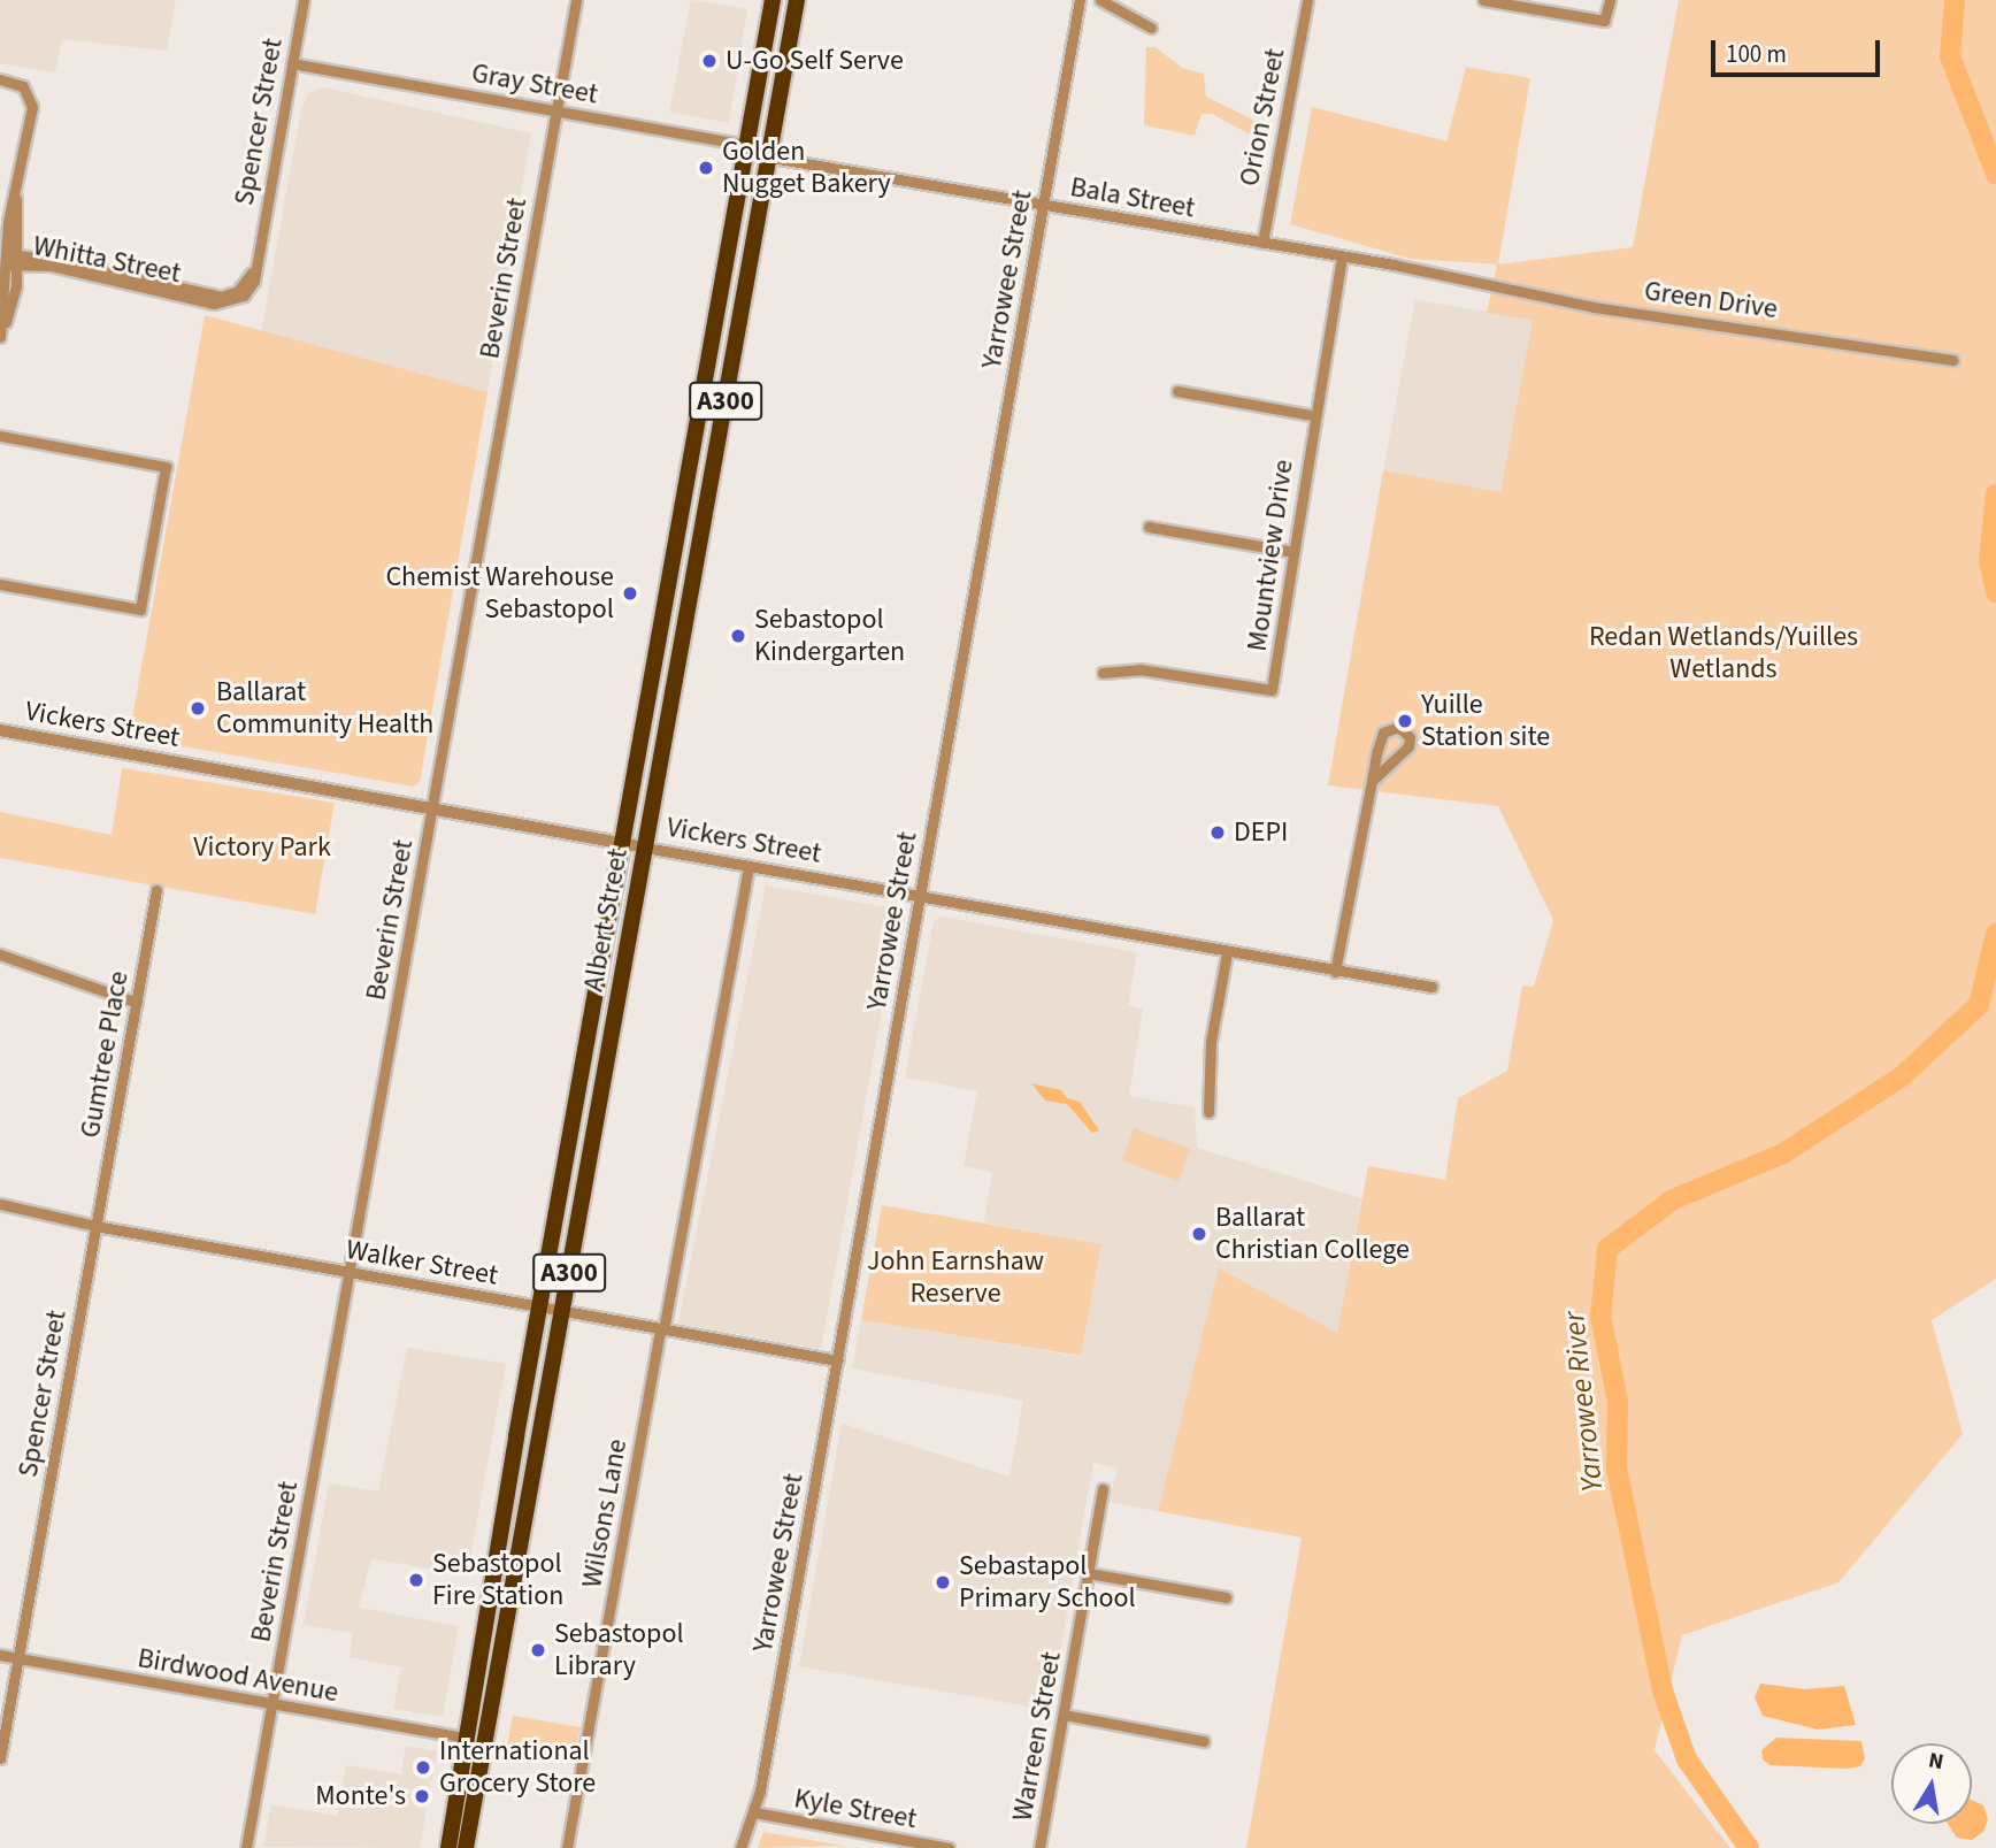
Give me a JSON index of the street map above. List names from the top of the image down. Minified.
{"streets":{"highway":["A300","Albert Street"],"street":["Gray Street","Orion Street","Spencer Street","Bala Street","Whitta Street","Beverin Street","Yarrowee Street","Green Drive","Mountview Drive","Vickers Street","Gumtree Place","Walker Street","Wilsons Lane","Birdwood Avenue","Warreen Street","Kyle Street"]},"crossings":[["Gray Street","Spencer Street"],["Gray Street","Bala Street"],["Gray Street","Beverin Street"],["Gray Street","Albert Street"],["Orion Street","Bala Street"],["Spencer Street","Whitta Street"],["Spencer Street","Gumtree Place"],["Spencer Street","Walker Street"],["Spencer Street","Birdwood Avenue"],["Bala Street","Yarrowee Street"],["Bala Street","Green Drive"],["Bala Street","Mountview Drive"],["Bala Street","Albert Street"],["Beverin Street","Vickers Street"],["Beverin Street","Walker Street"],["Beverin Street","Birdwood Avenue"],["Yarrowee Street","Vickers Street"],["Yarrowee Street","Walker Street"],["Yarrowee Street","Kyle Street"],["Vickers Street","Albert Street"],["Vickers Street","Wilsons Lane"],["Albert Street","Walker Street"],["Albert Street","Birdwood Avenue"],["Gumtree Place","Walker Street"],["Walker Street","Wilsons Lane"]],"water":["Yarrowee River"],"parks":["Redan Wetlands/Yuilles Wetlands","Victory Park","John Earnshaw Reserve"],"places":["U-Go Self Serve","Golden Nugget Bakery","Chemist Warehouse Sebastopol","Sebastopol Kindergarten","Ballarat Community Health","Yuille Station site","DEPI","Ballarat Christian College","Sebastopol Fire Station","Sebastapol Primary School","Sebastopol Library","International Grocery Store","Monte's"],"scale_bar":"100 m","north":"top"}
